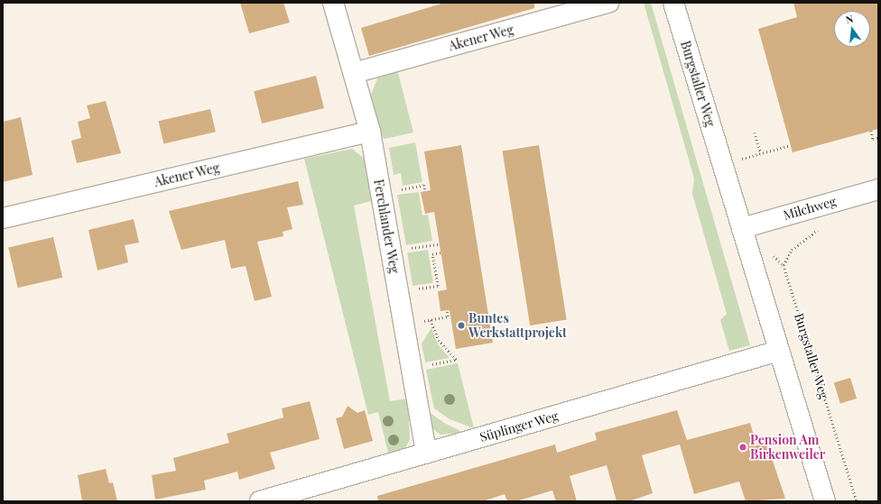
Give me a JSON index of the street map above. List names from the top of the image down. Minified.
{"streets":{"street":["Akener Weg","Burgstaller Weg","Milchweg","Ferchlander Weg","Süplinger Weg"]},"crossings":[["Akener Weg","Ferchlander Weg"],["Burgstaller Weg","Milchweg"],["Burgstaller Weg","Süplinger Weg"],["Ferchlander Weg","Süplinger Weg"]],"places":["Buntes Werkstattprojekt","Pension Am Birkenweiler"],"north":"top"}
